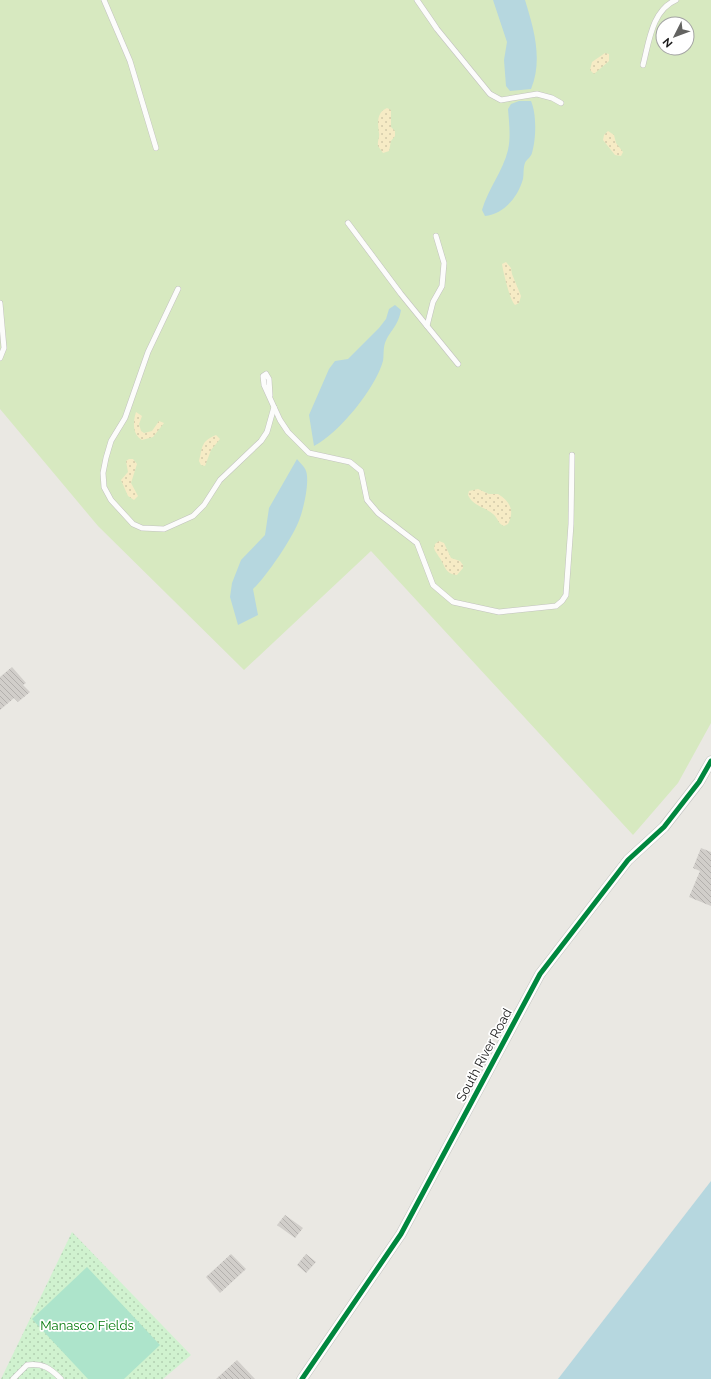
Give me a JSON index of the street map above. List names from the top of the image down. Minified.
{"streets":{"street":["South River Road"]},"parks":["Manasco Fields"],"north":"bottom left"}
